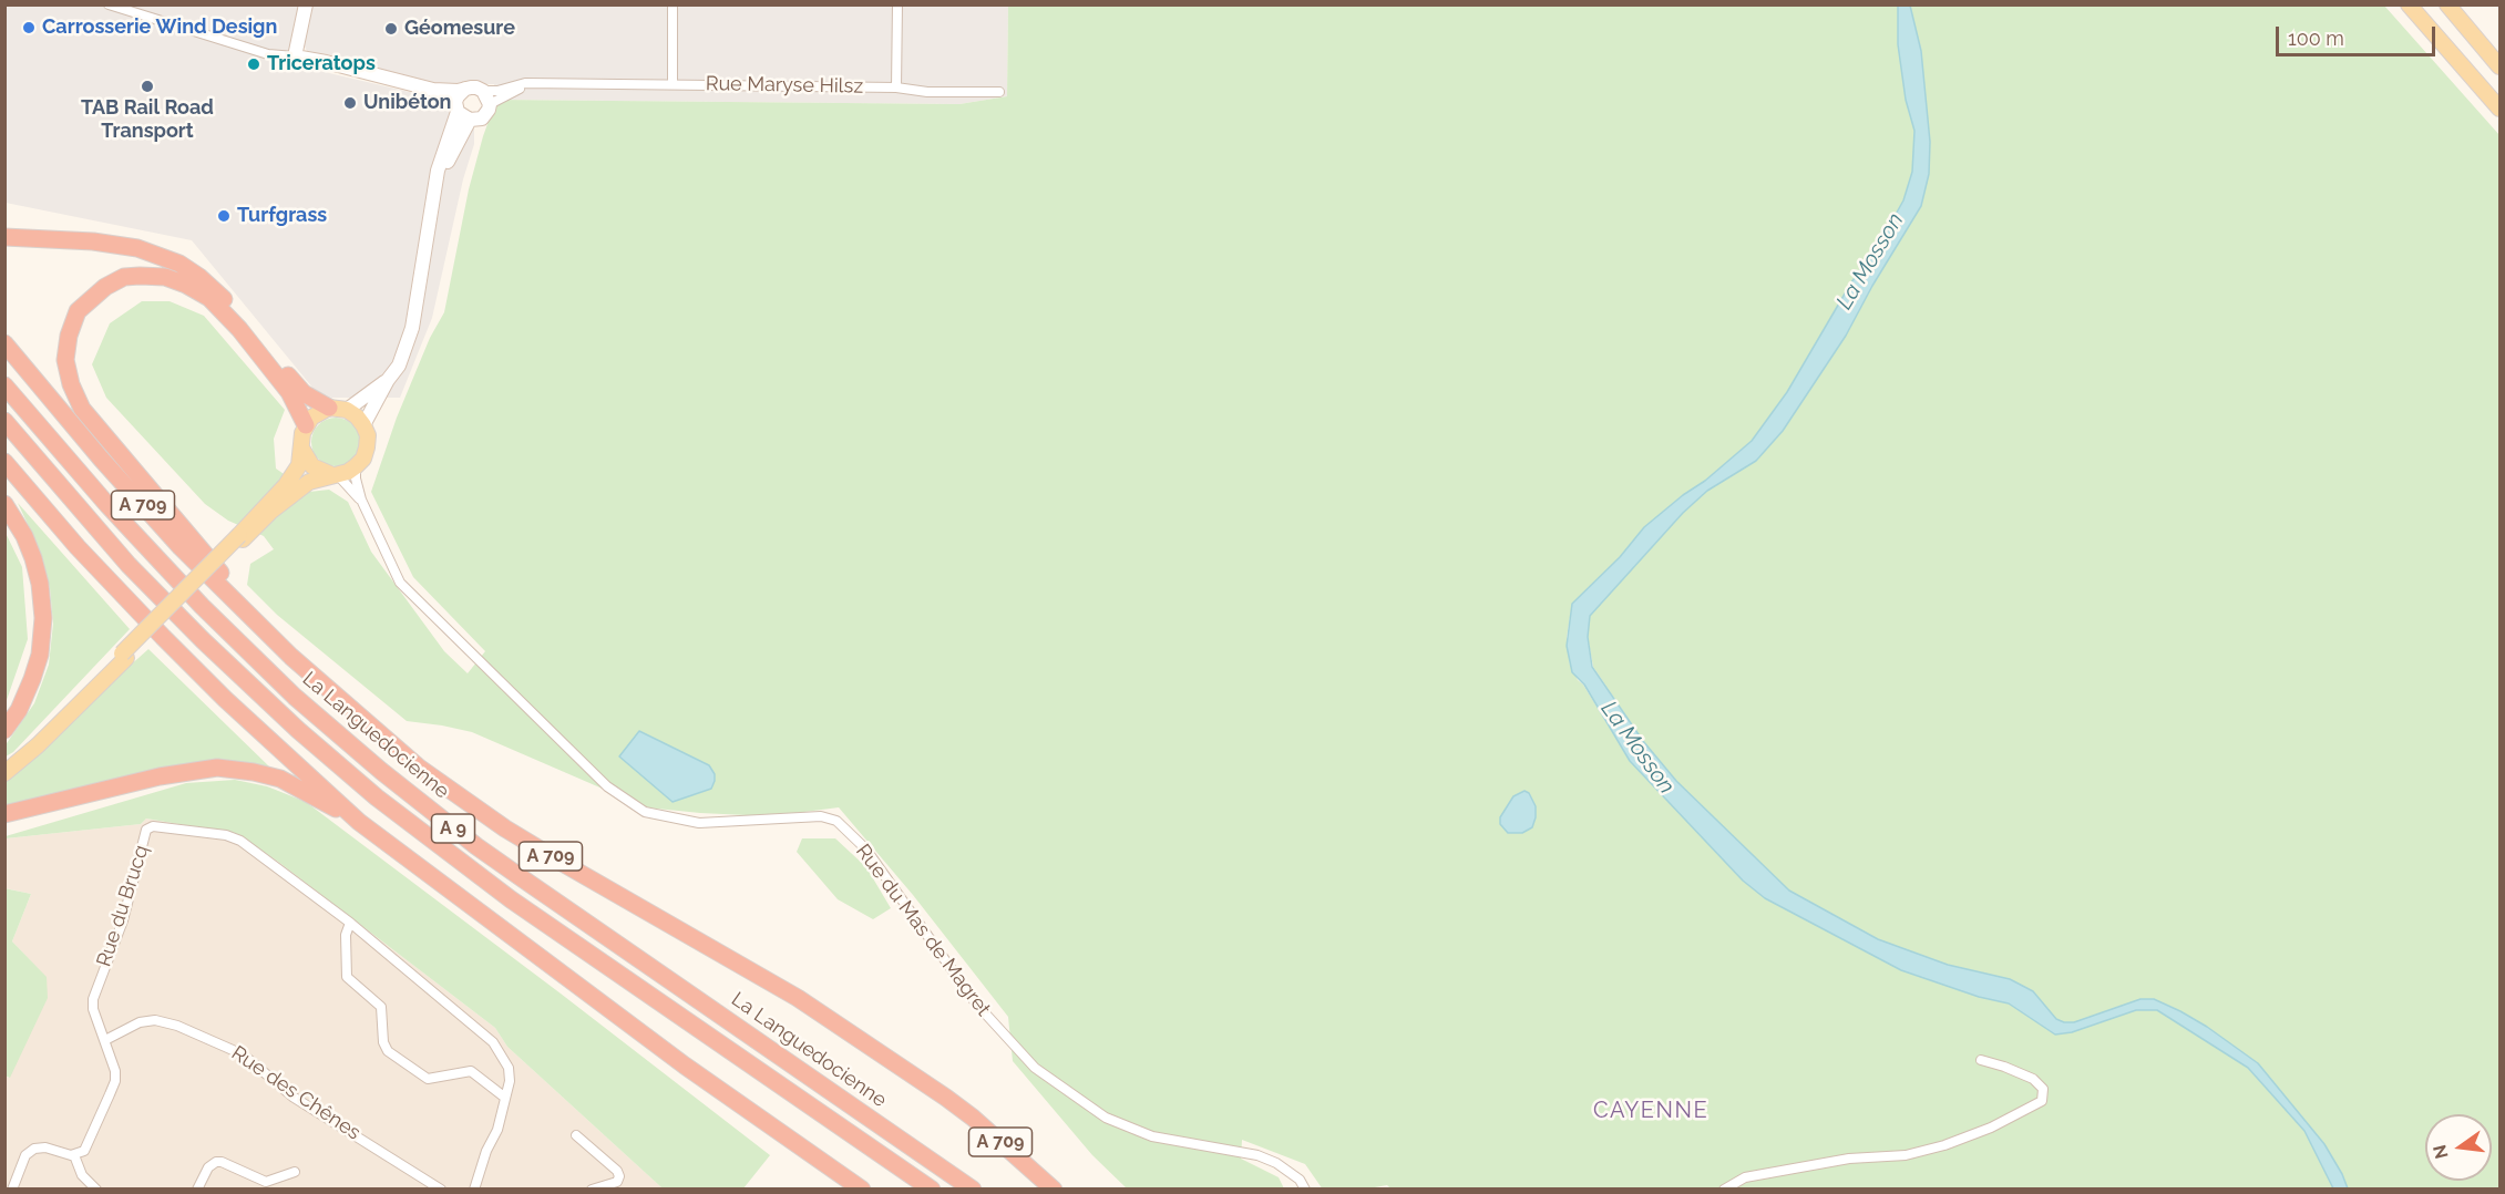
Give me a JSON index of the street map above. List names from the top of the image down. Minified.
{"streets":{"highway":["A 709","La Languedocienne","A 9"],"street":["Rue Maryse Hilsz","Rue du Brucq","Rue du Mas de Magret","Rue des Chênes"]},"crossings":[["Rue du Brucq","Rue des Chênes"]],"districts":["CAYENNE"],"water":["La Mosson"],"places":["Carrosserie Wind Design","Géomesure","Triceratops","TAB Rail Road Transport","Unibéton","Turfgrass"],"scale_bar":"100 m","north":"left"}
